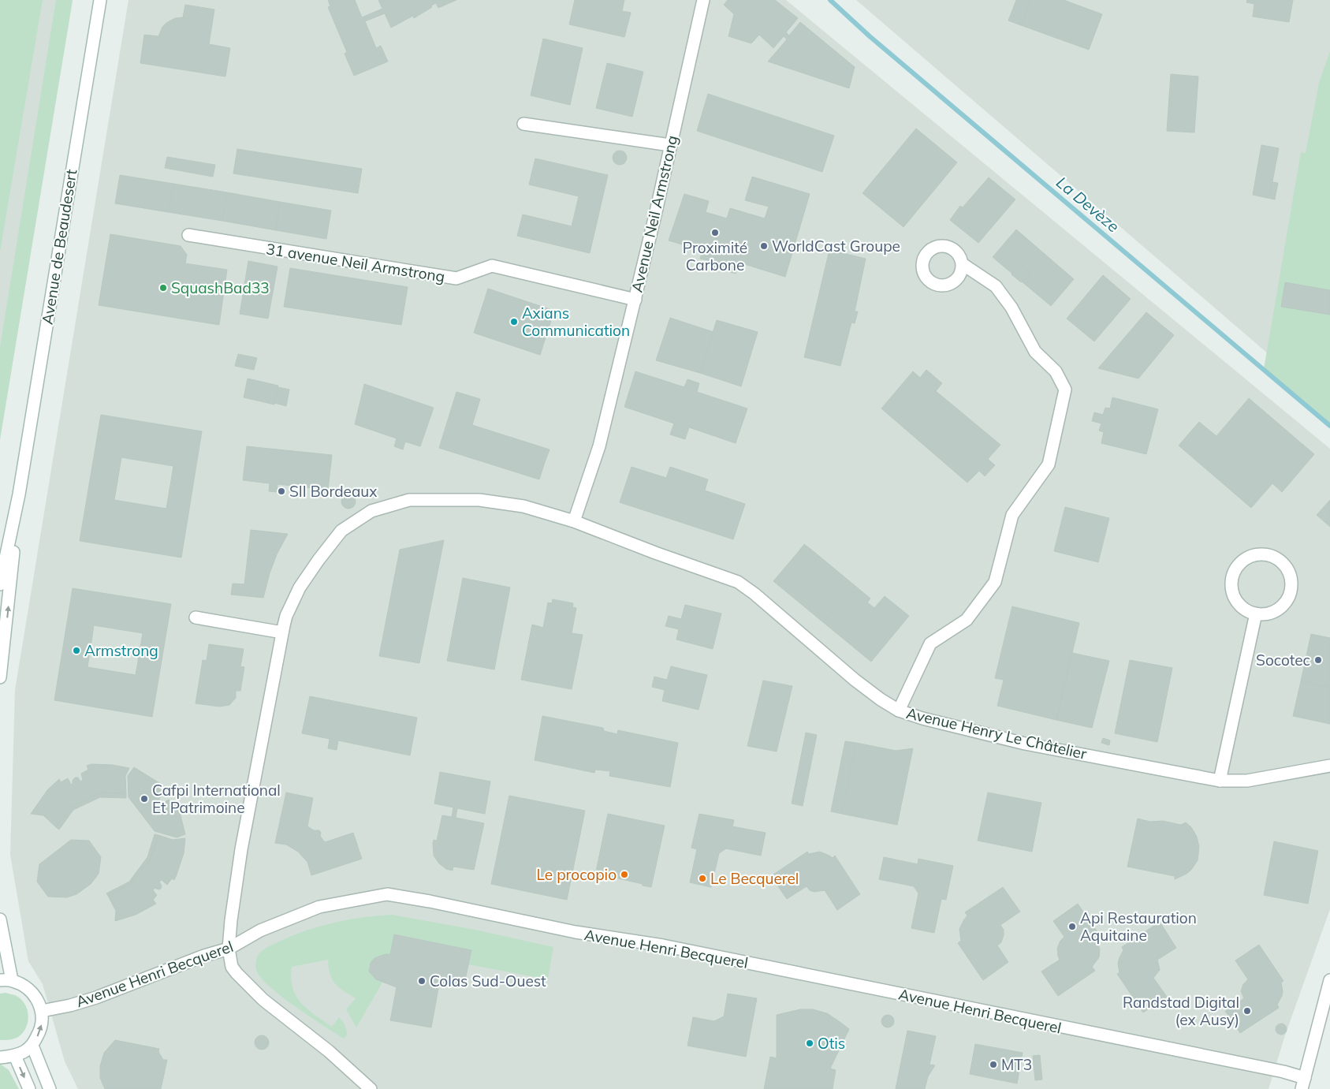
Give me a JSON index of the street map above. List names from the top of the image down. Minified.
{"streets":{"street":["Avenue Neil Armstrong","Avenue de Beaudesert","31 avenue Neil Armstrong","Avenue Henry Le Châtelier","Avenue Henri Becquerel"]},"crossings":[["Avenue Neil Armstrong","31 avenue Neil Armstrong"],["Avenue Neil Armstrong","Avenue Henry Le Châtelier"]],"water":["La Devèze"],"places":["Proximité Carbone","WorldCast Groupe","SquashBad33","Axians Communication","SII Bordeaux","Armstrong","Socotec","Cafpi International Et Patrimoine","Le procopio","Le Becquerel","Api Restauration Aquitaine","Colas Sud-Ouest","Randstad Digital (ex Ausy)","Otis","MT3"]}
